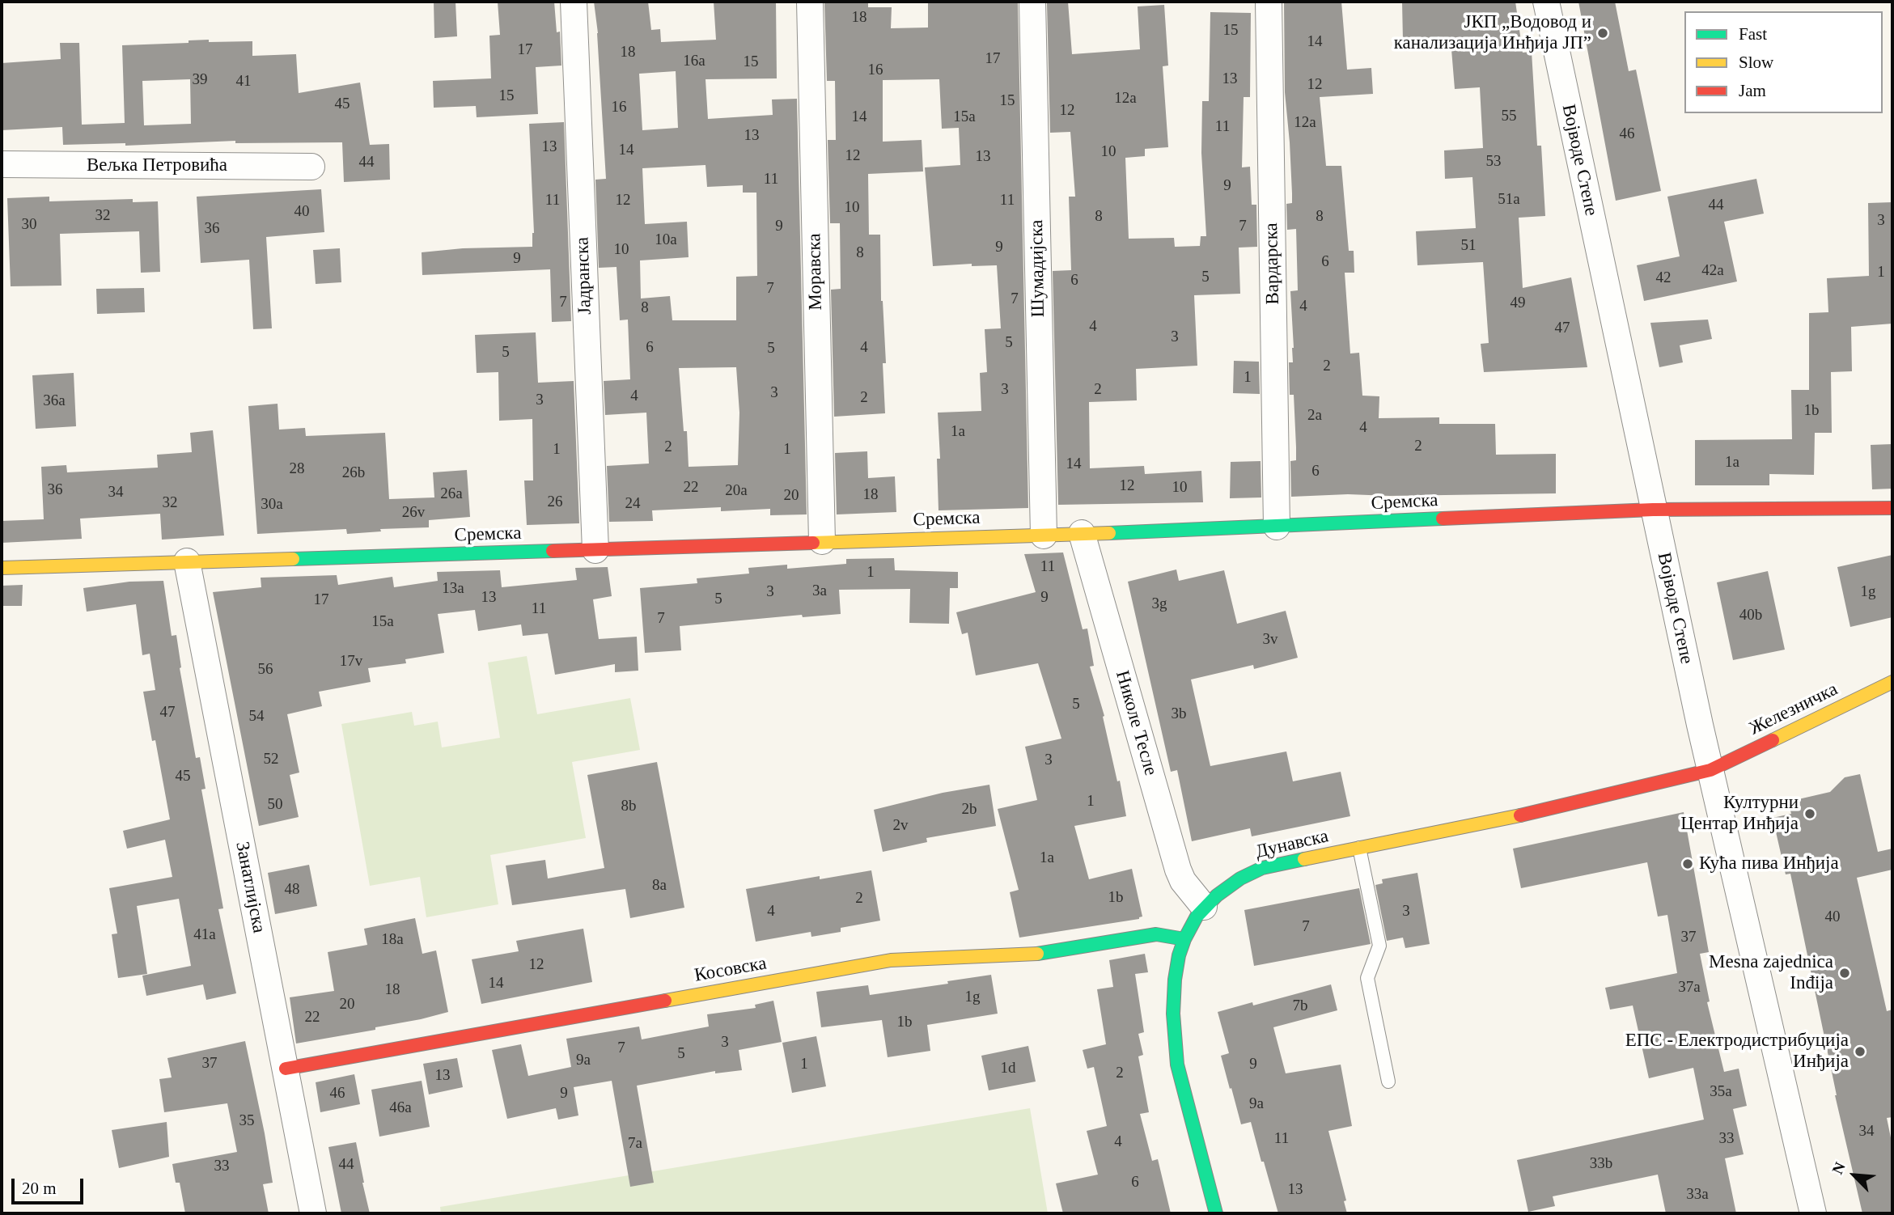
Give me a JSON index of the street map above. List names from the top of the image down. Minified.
{"streets":{"street":["Војводе Степе","Вељка Петровића","Вардарска","Шумадијска","Моравска","Јадранска","Сремска","Железничка","Николе Тесле","Дунавска","Занатлијска","Косовска"]},"crossings":[["Војводе Степе","Сремска"],["Војводе Степе","Железничка"],["Војводе Степе","Дунавска"],["Вардарска","Сремска"],["Шумадијска","Сремска"],["Моравска","Сремска"],["Јадранска","Сремска"],["Сремска","Николе Тесле"],["Сремска","Занатлијска"],["Железничка","Дунавска"],["Николе Тесле","Дунавска"],["Дунавска","Косовска"],["Занатлијска","Косовска"]],"places":["ЈКП „Водовод и канализација Инђија ЈП”","Културни Центар Инђија","Кућа пива Инђија","Mesna zajednica Inđija","ЕПС - Електродистрибуција Инђија"],"house_numbers":["18","15","14","17","18","17","16a","15","16","13","39","41","12","15","12a","15","45","16","12","55","14","15a","12a","11","46","13","13","14","10","12","13","53","44","11","9","51a","11","12","11","44","10","40","32","8","8","3","30","9","7","36","10a","51","9","10","8","9","6","42a","1","5","42","6","7","7","7","49","4","8","4","47","3","5","6","4","5","5","2","1","3","2","3","4","2","3","36a","1b","2a","4","1a","2","2","1","1","1a","14","28","6","26b","12","22","10","36","20a","34","26a","18","20","26","32","24","30a","26v","11","1","13a","3a","3","1g","13","9","5","17","3g","11","40b","7","15a","3v","17v","56","5","47","3b","54","52","3","45","1","50","8b","2b","2v","1a","8a","48","1b","2","4","3","40","7","41a","37","18a","12","14","37a","18","1g","20","7b","22","1b","3","7","5","9a","37","1","9","1d","2","13","35a","46","9","9a","46a","35","34","11","33","4","7a","33b","44","33","6","13","33a"],"legend":["Fast","Slow","Jam"],"scale_bar":"20 m","north":"top left"}
